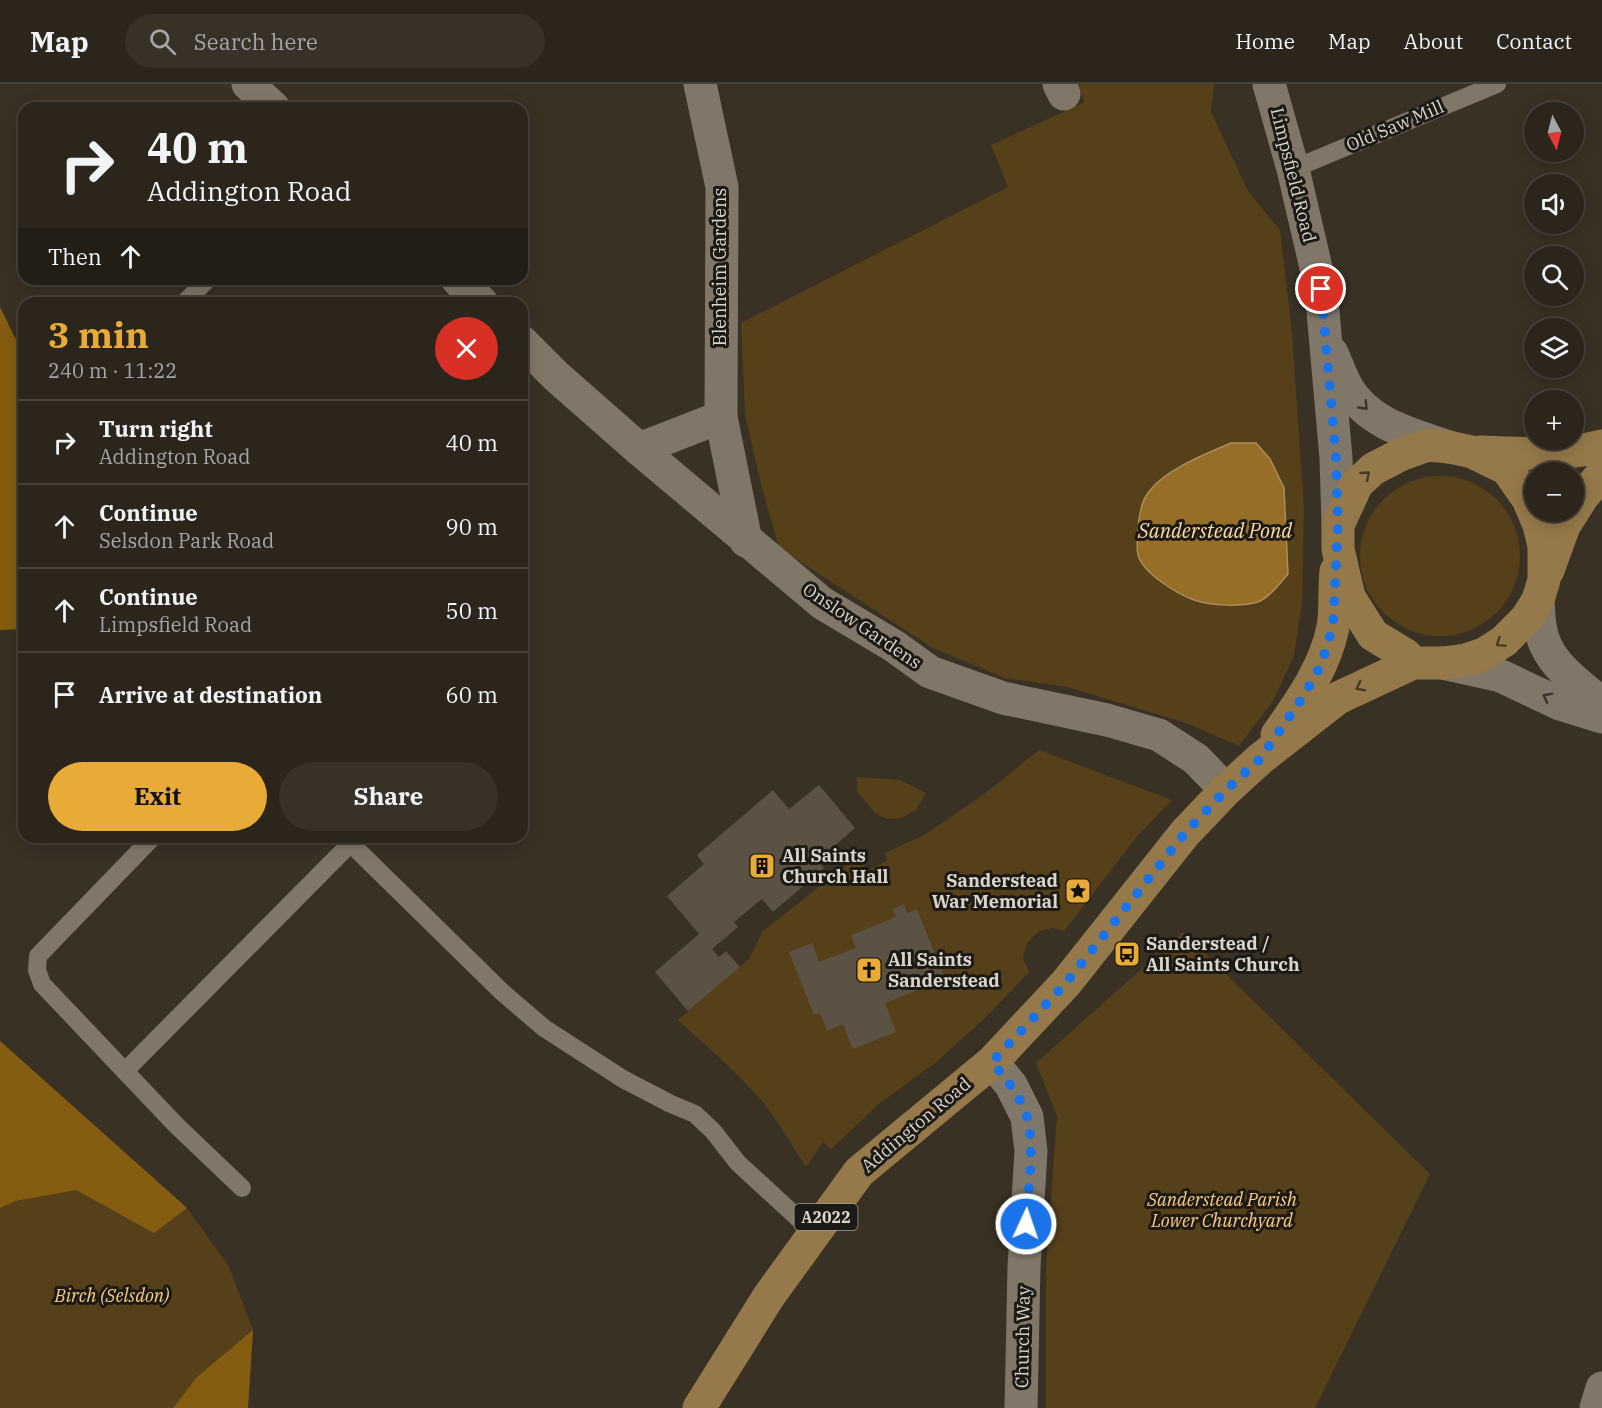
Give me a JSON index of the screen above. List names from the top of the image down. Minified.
{"streets":{"main road":["Addington Road","A2022"],"street":["Limpsfield Road","Blenheim Gardens","Onslow Gardens","Church Way"],"lane":["Old Saw Mill"]},"crossings":[["Old Saw Mill","Limpsfield Road"],["Limpsfield Road","A2022"],["Blenheim Gardens","Onslow Gardens"],["Onslow Gardens","Addington Road"],["Addington Road","A2022"],["Addington Road","Church Way"]],"water":["Sanderstead Pond"],"parks":["Sanderstead Parish Lower Churchyard","Birch (Selsdon)"],"places":{"building":["All Saints Church Hall"],"place":["Sanderstead War Memorial"],"bus stop":["Sanderstead / All Saints Church"],"church":["All Saints Sanderstead"]},"north":"bottom","page":{"header":"Map","search":"Search here","nav":["Home","Map","About","Contact"],"map_buttons":["+","−"],"turn":["40 m","Addington Road"],"then":"Then","heading":["3 min","240 m · 11:22"],"list":[{"name":"Turn right","note":"Addington Road","value":"40 m"},{"name":"Continue","note":"Selsdon Park Road","value":"90 m"},{"name":"Continue","note":"Limpsfield Road","value":"50 m"},{"name":"Arrive at destination","value":"60 m"}],"buttons":["Exit","Share"]}}
